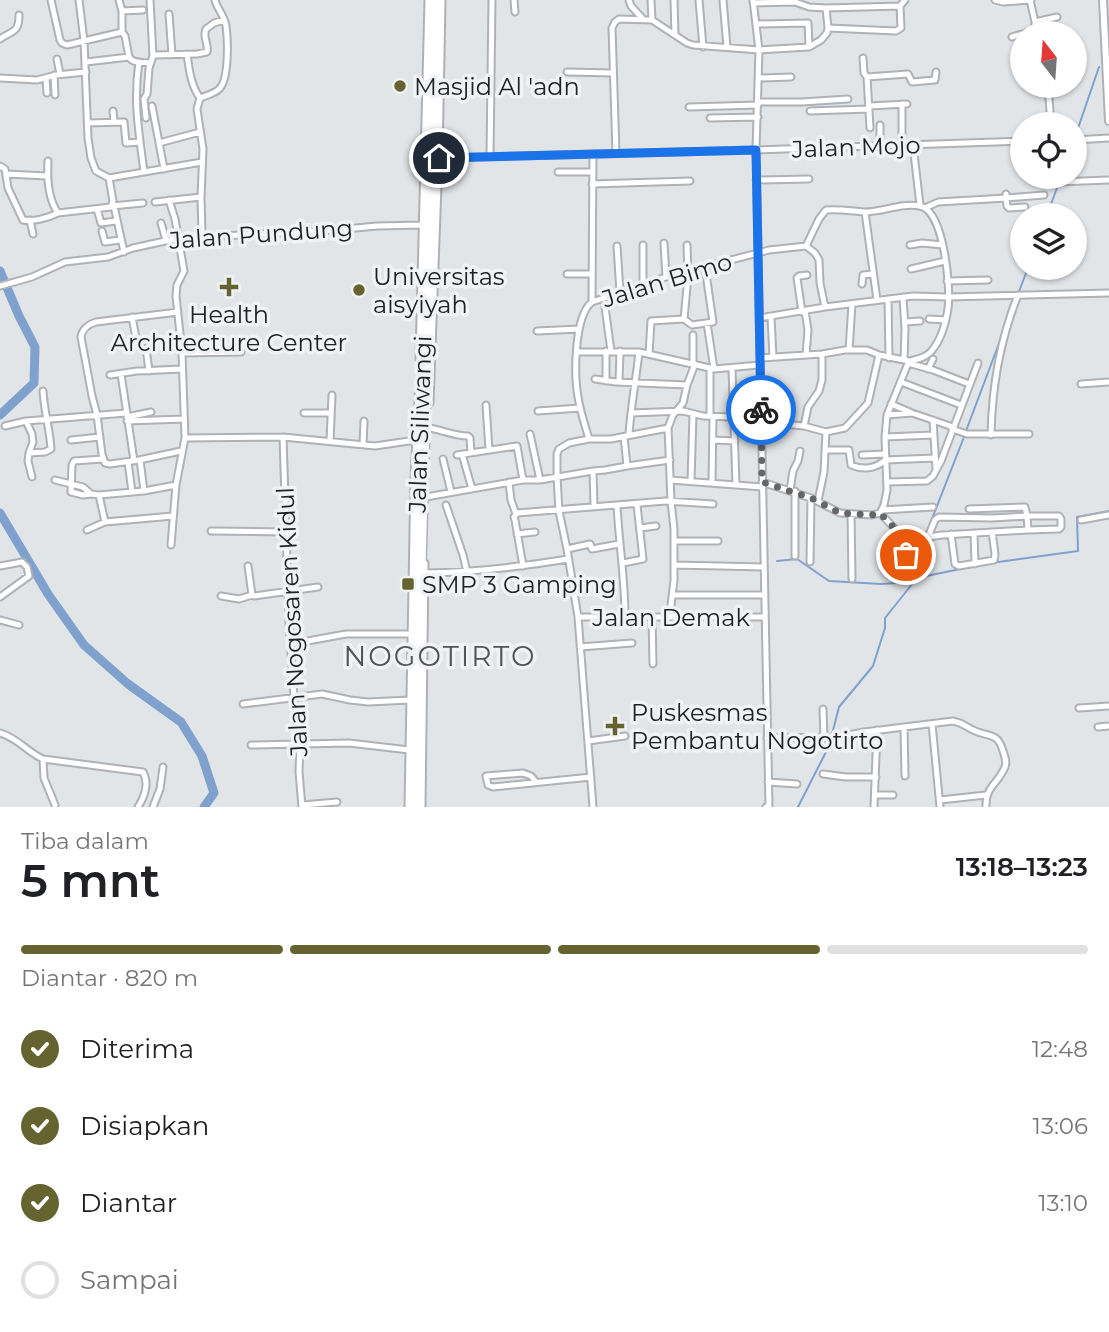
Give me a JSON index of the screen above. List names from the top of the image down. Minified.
{"streets":{"highway":["Jalan Siliwangi"],"street":["Jalan Mojo","Jalan Pundung","Jalan Bimo","Jalan Demak","Jalan Nogosaren Kidul"]},"districts":["NOGOTIRTO"],"places":{"other":["Masjid Al 'adn","Universitas aisyiyah"],"health":["Health Architecture Center","Puskesmas Pembantu Nogotirto"],"transit":["SMP 3 Gamping"]},"north":"top","page":{"heading":["5 mnt","Tiba dalam","13:18–13:23"],"bar":"Diantar · 820 m","list":[["Diterima","12:48"],["Disiapkan","13:06"],["Diantar","13:10"],"Sampai"]}}
